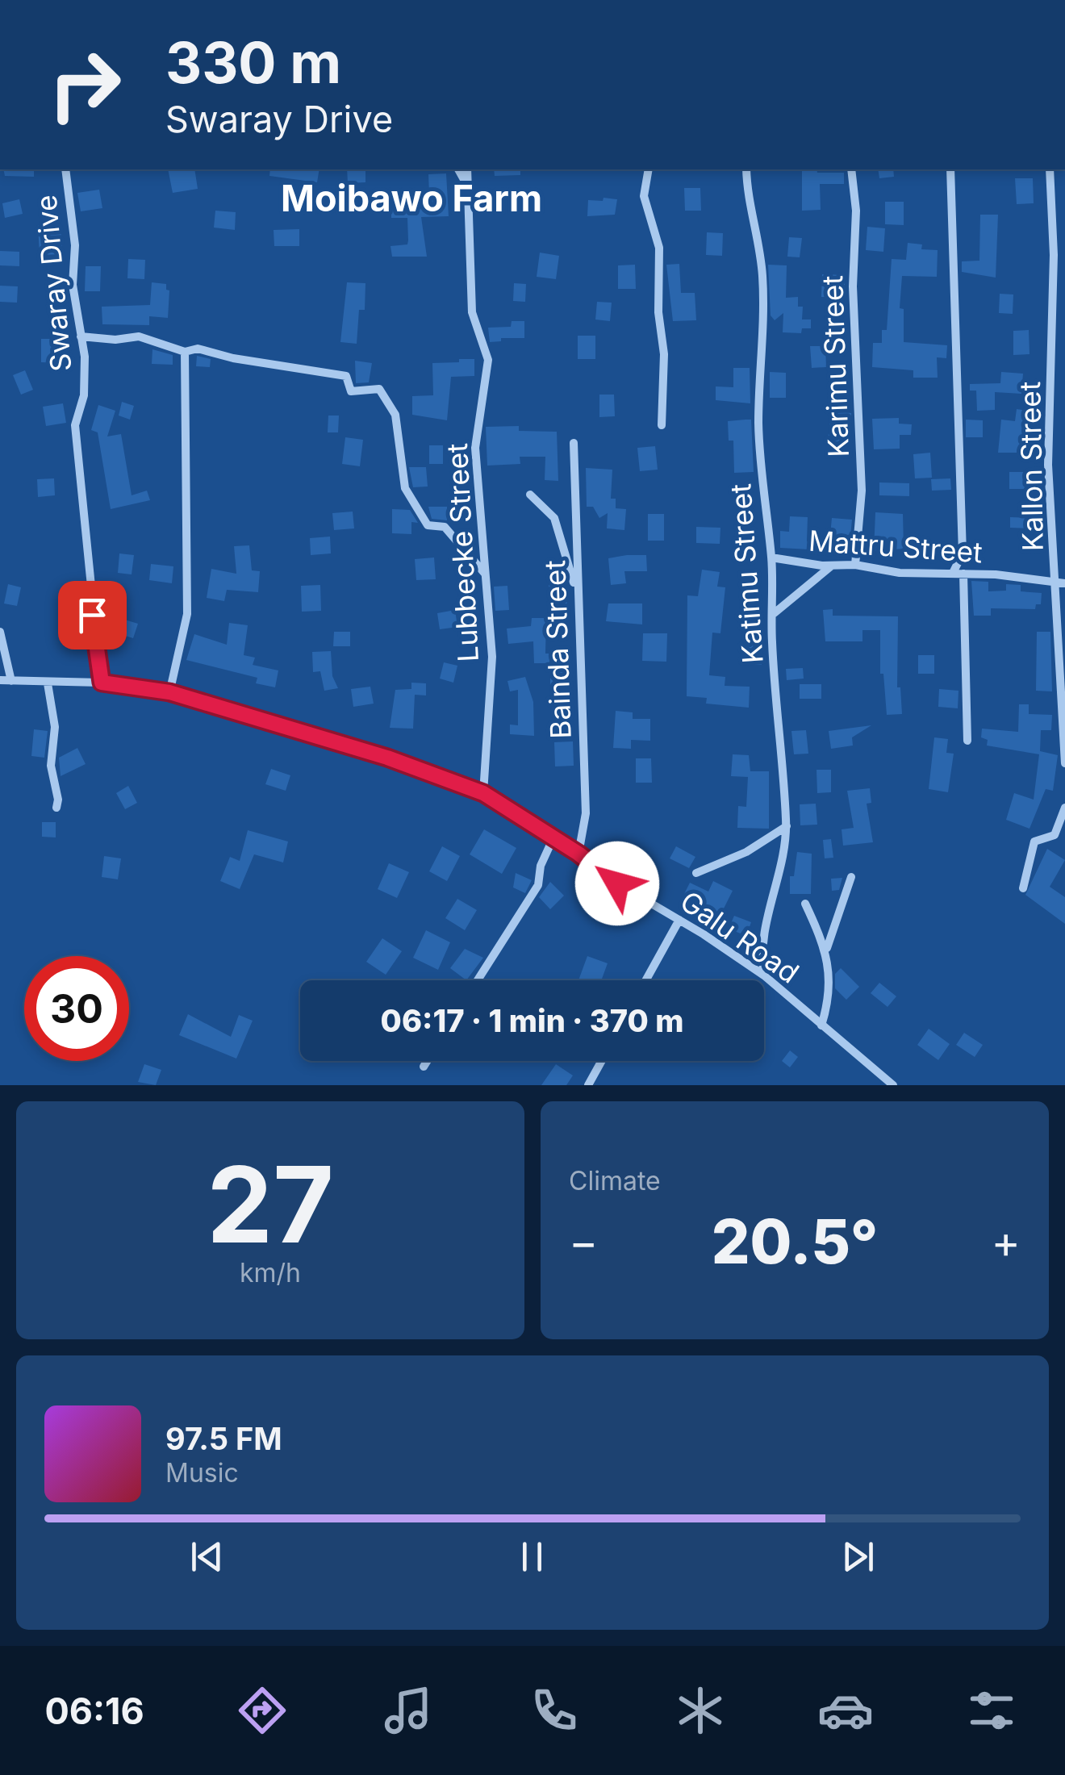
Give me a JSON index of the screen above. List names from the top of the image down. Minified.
{"streets":{"street":["Swaray Drive","Karimu Street","Kallon Street","Mattru Street","Lubbecke Street","Katimu Street","Bainda Street","Galu Road"]},"crossings":[["Swaray Drive","Galu Road"],["Karimu Street","Mattru Street"],["Kallon Street","Mattru Street"],["Mattru Street","Katimu Street"],["Lubbecke Street","Galu Road"],["Katimu Street","Galu Road"],["Bainda Street","Galu Road"]],"districts":["Moibawo Farm"],"page":{"turn":["330 m","Swaray Drive"],"limit":"30","trip":"06:17 · 1 min · 370 m","tile":[["27","km/h"],"Climate"],"heat":["−","20.5°","+"],"song":["97.5 FM","Music"],"tabs":"06:16"}}
